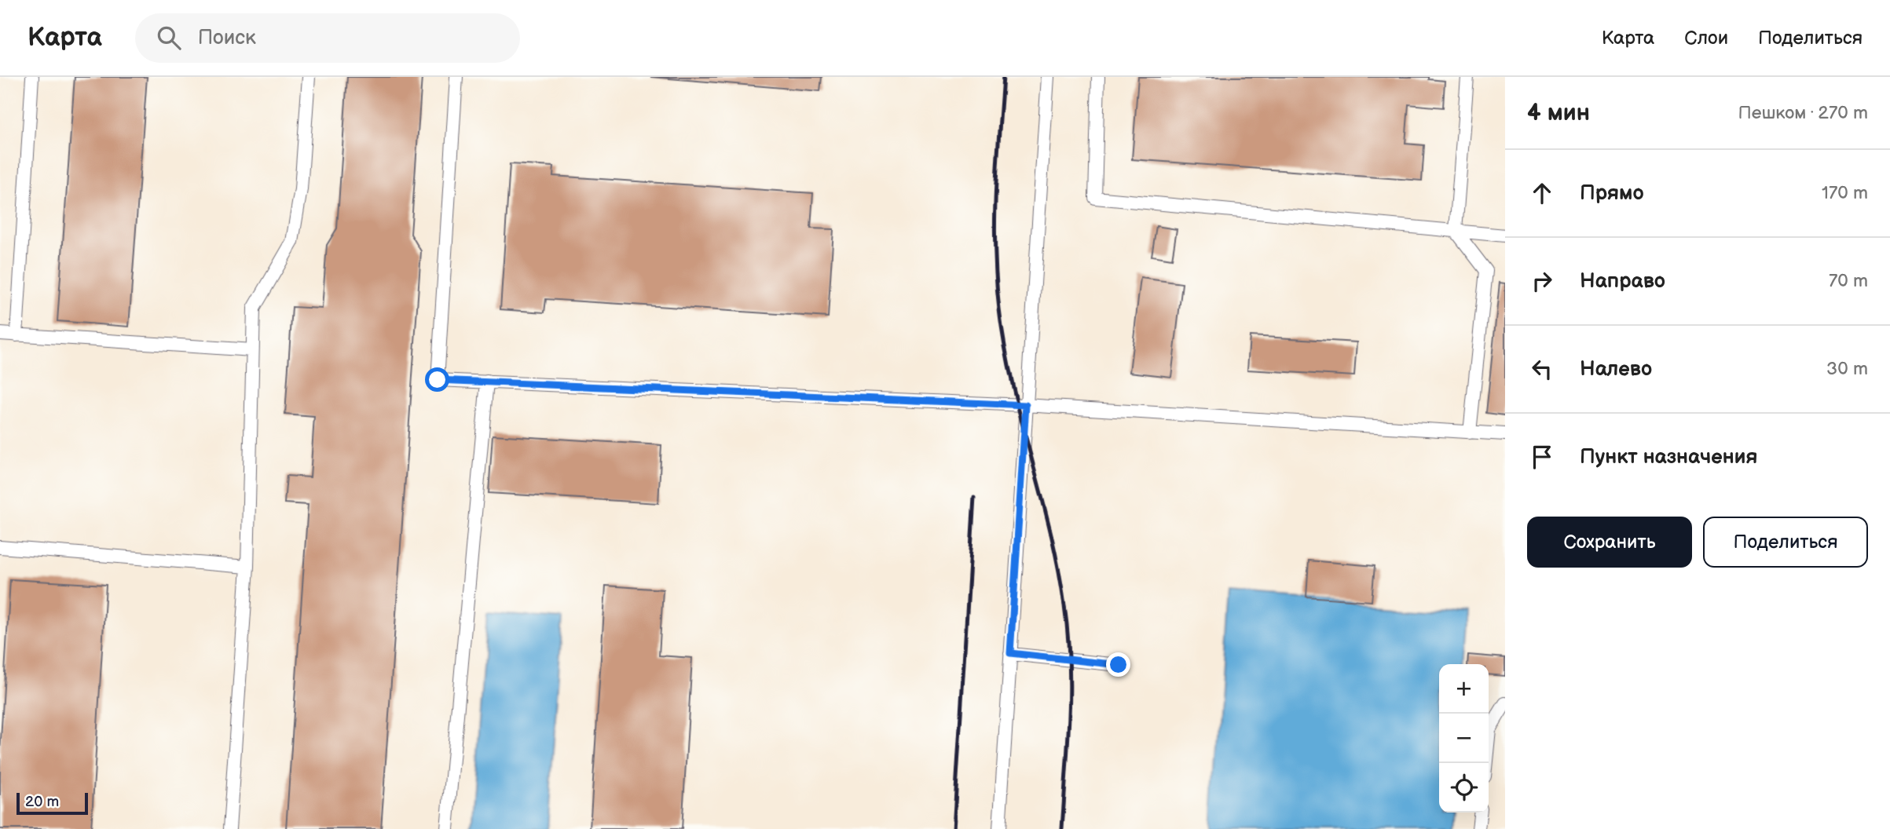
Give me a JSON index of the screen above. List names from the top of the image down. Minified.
{"scale_bar":"20 m","page":{"header":"Карта","search":"Поиск","nav":["Карта","Слои","Поделиться"],"heading":["4 мин","Пешком · 270 m"],"list":[["Прямо","170 m"],["Направо","70 m"],["Налево","30 m"],"Пункт назначения"],"buttons":["Сохранить","Поделиться"],"map_buttons":["+","−"],"scale":"20 m"}}
